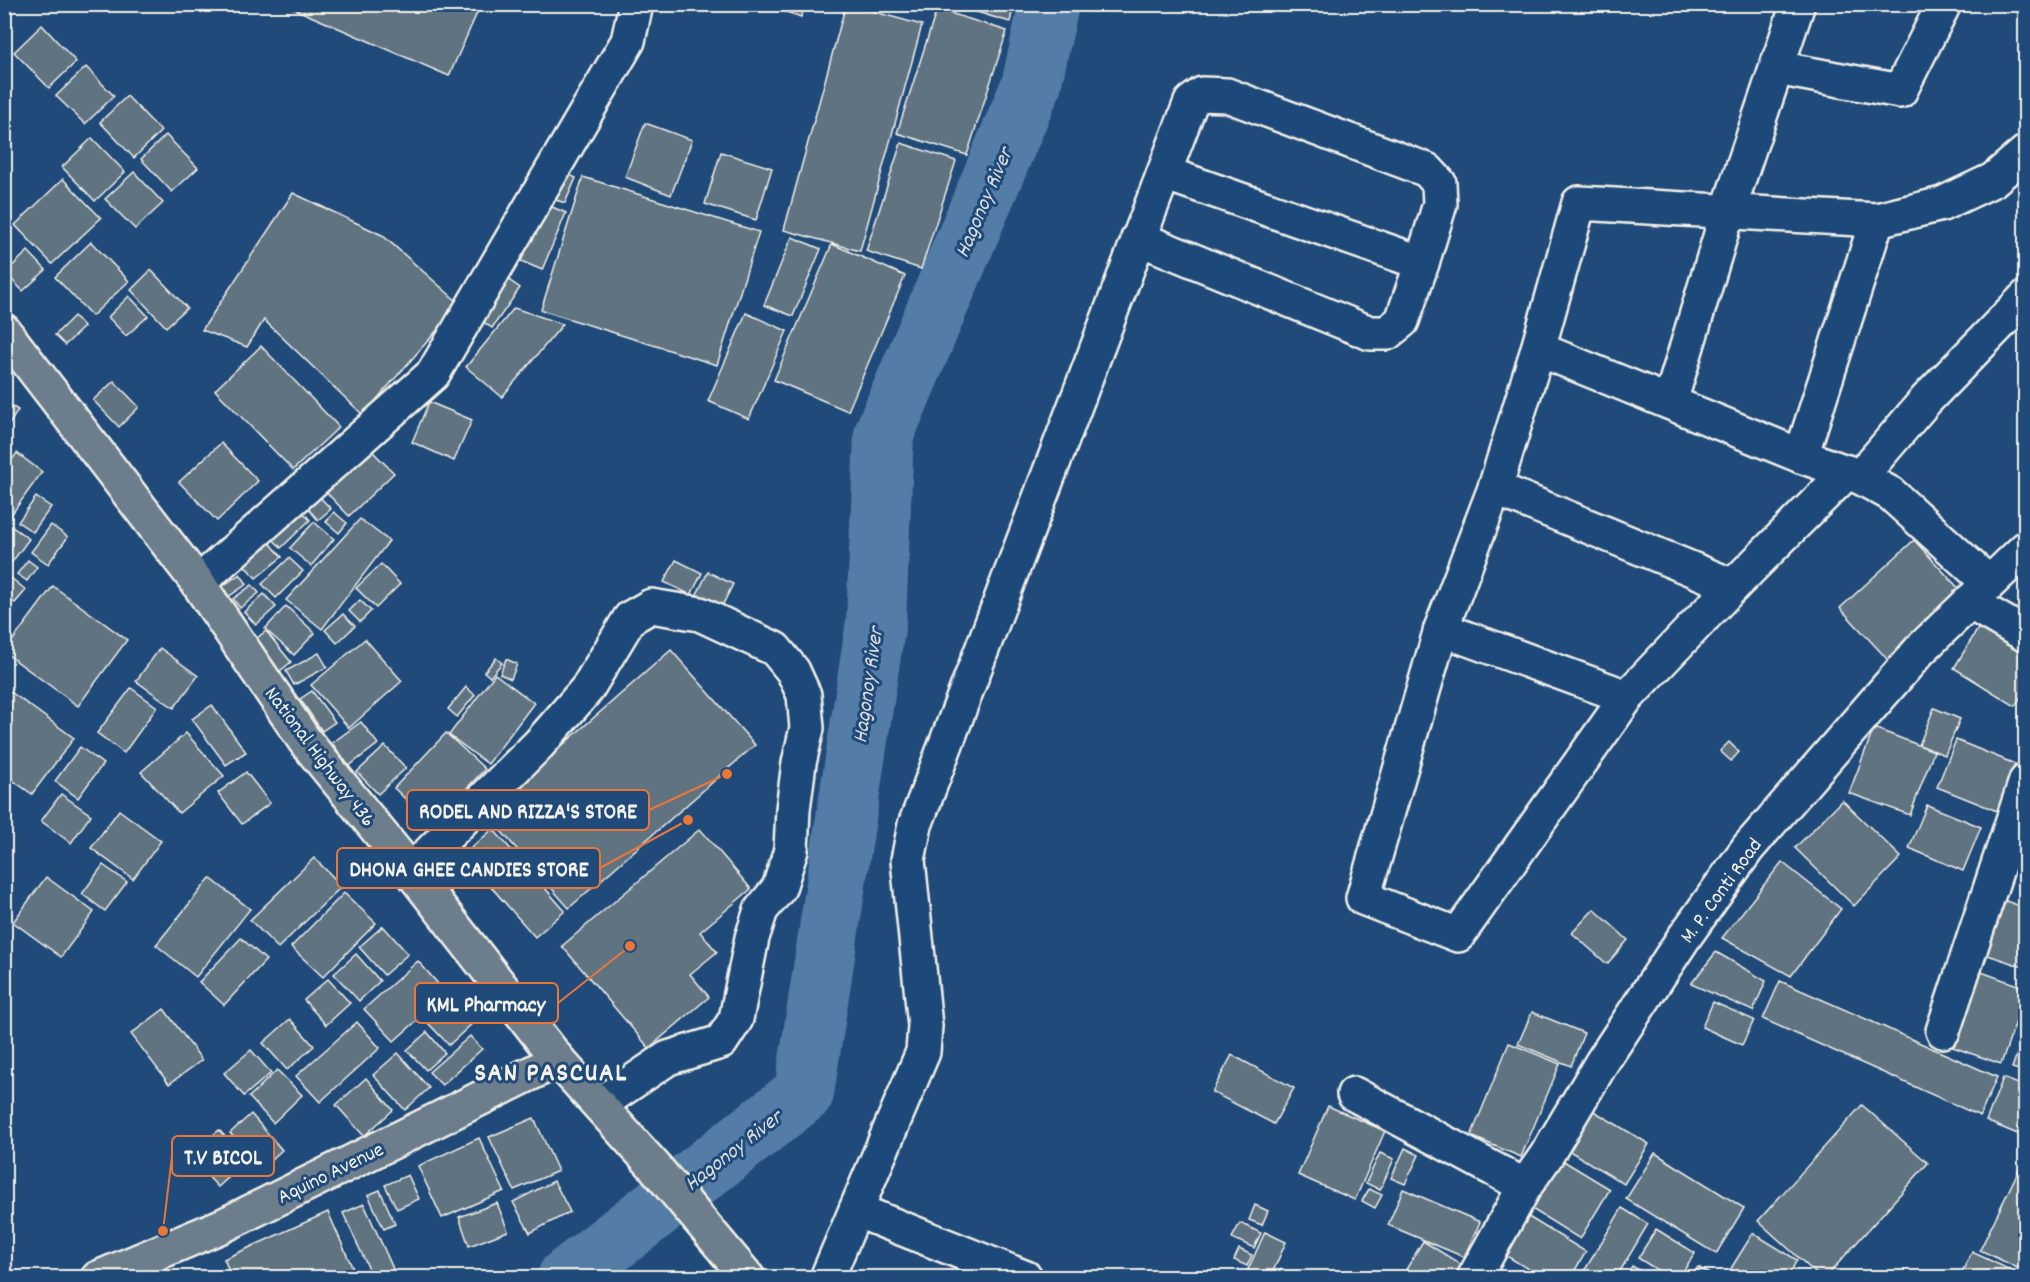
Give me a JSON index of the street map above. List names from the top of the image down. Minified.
{"streets":{"main road":["National Highway 436","Aquino Avenue"],"street":["M. P. Conti Road"]},"crossings":[["National Highway 436","Aquino Avenue"]],"districts":["SAN PASCUAL"],"water":["Hagonoy River"],"places":["RODEL AND RIZZA'S STORE","DHONA GHEE CANDIES STORE","KML Pharmacy","T.V BICOL"]}
